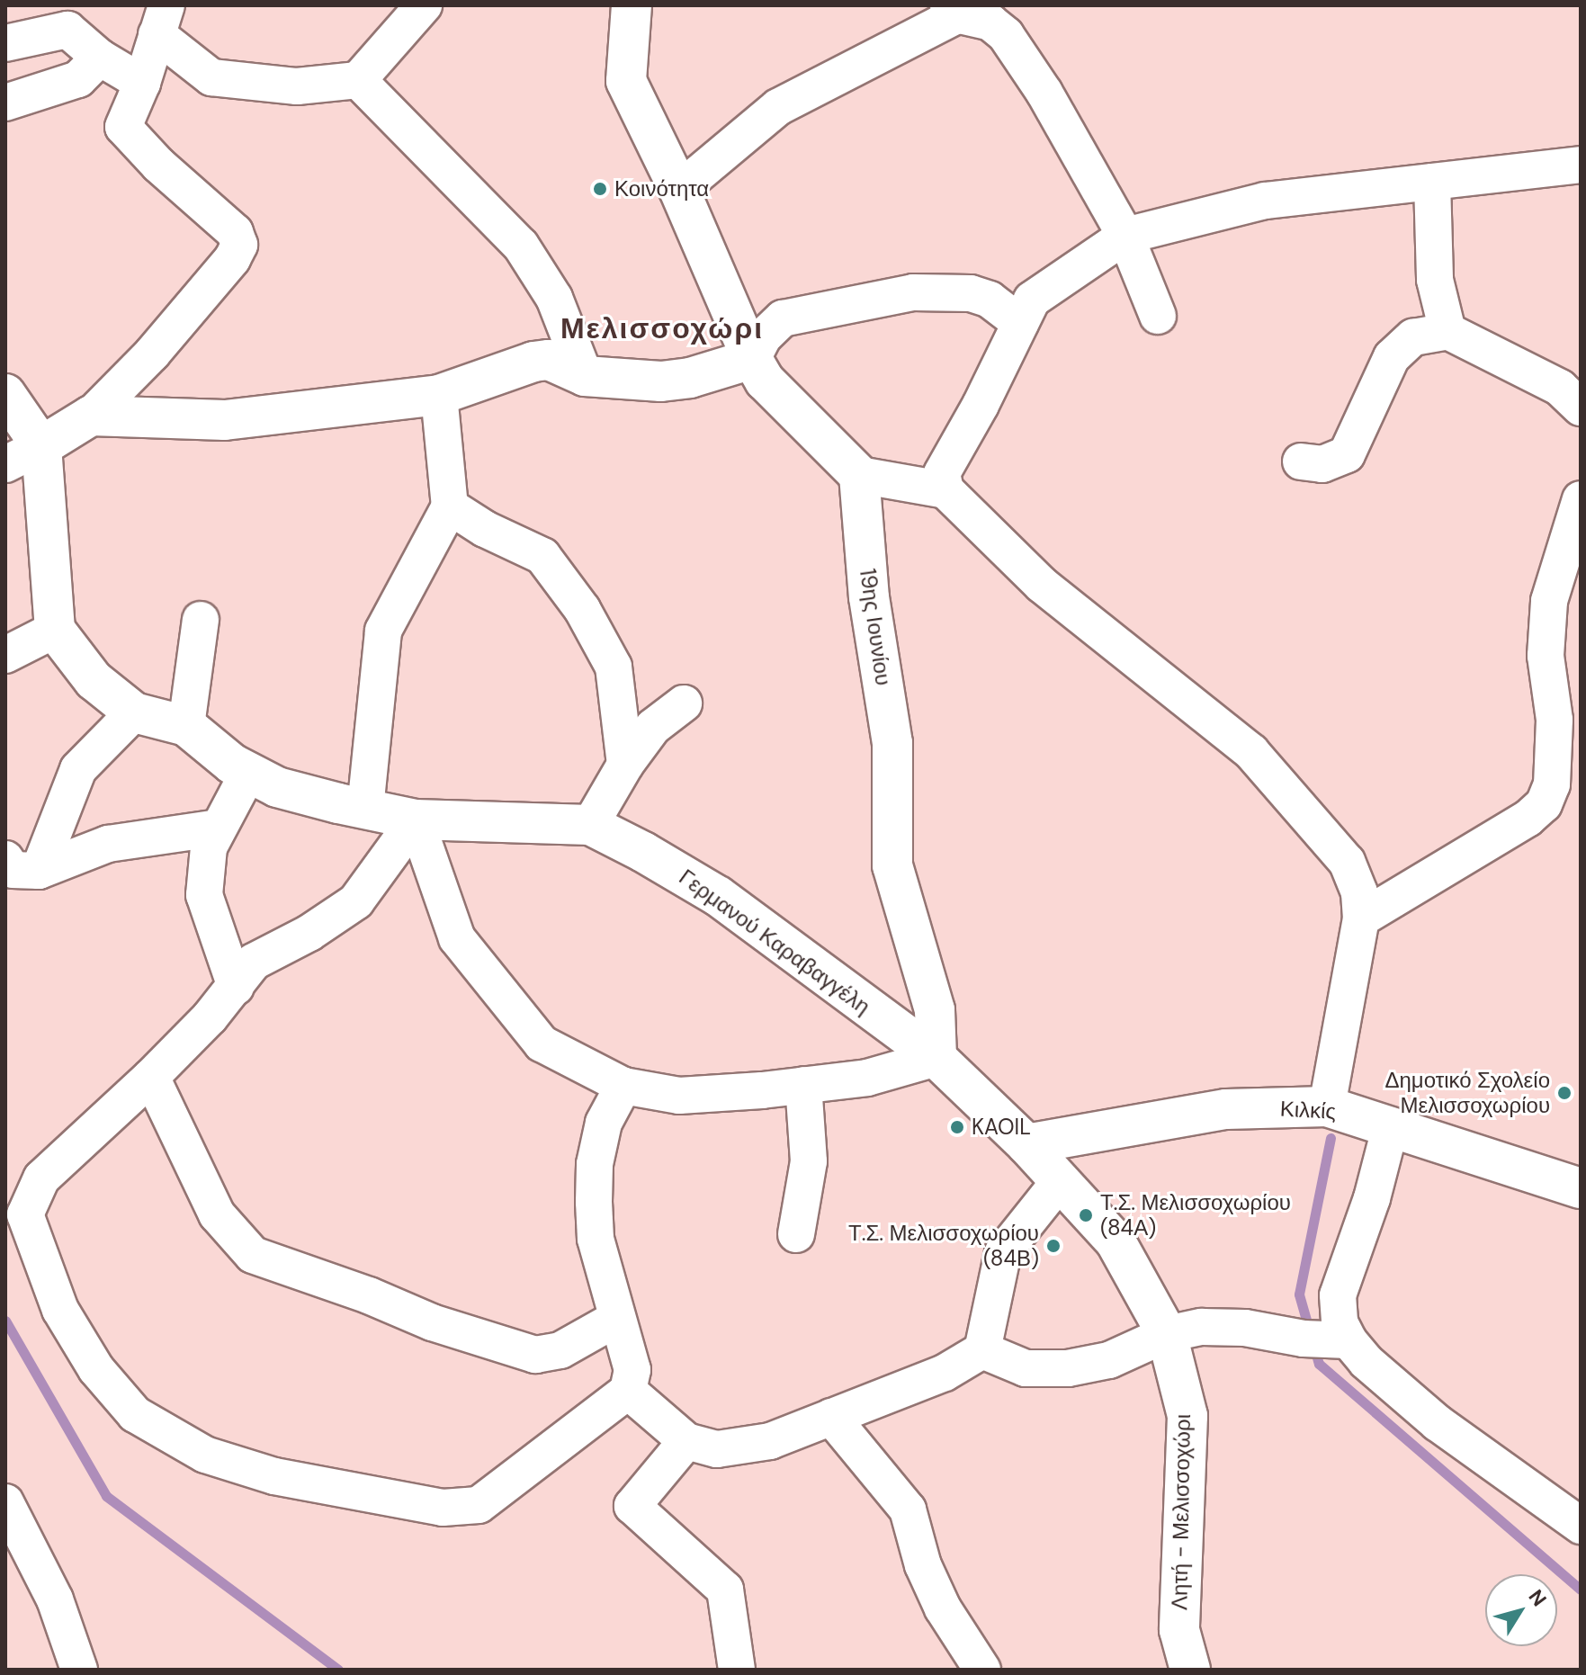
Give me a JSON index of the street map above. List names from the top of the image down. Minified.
{"streets":{"main road":["19ης Ιουνίου","Γερμανού Καραβαγγέλη","Κιλκίς","Λητή - Μελισσοχώρι"]},"crossings":[["19ης Ιουνίου","Γερμανού Καραβαγγέλη"],["Γερμανού Καραβαγγέλη","Κιλκίς"],["Γερμανού Καραβαγγέλη","Λητή - Μελισσοχώρι"],["Κιλκίς","Λητή - Μελισσοχώρι"]],"districts":["Μελισσοχώρι"],"places":["Κοινότητα","Δημοτικό Σχολείο Μελισσοχωρίου","KAOIL","Τ.Σ. Μελισσοχωρίου (84Α)","Τ.Σ. Μελισσοχωρίου (84Β)"],"north":"top right"}
